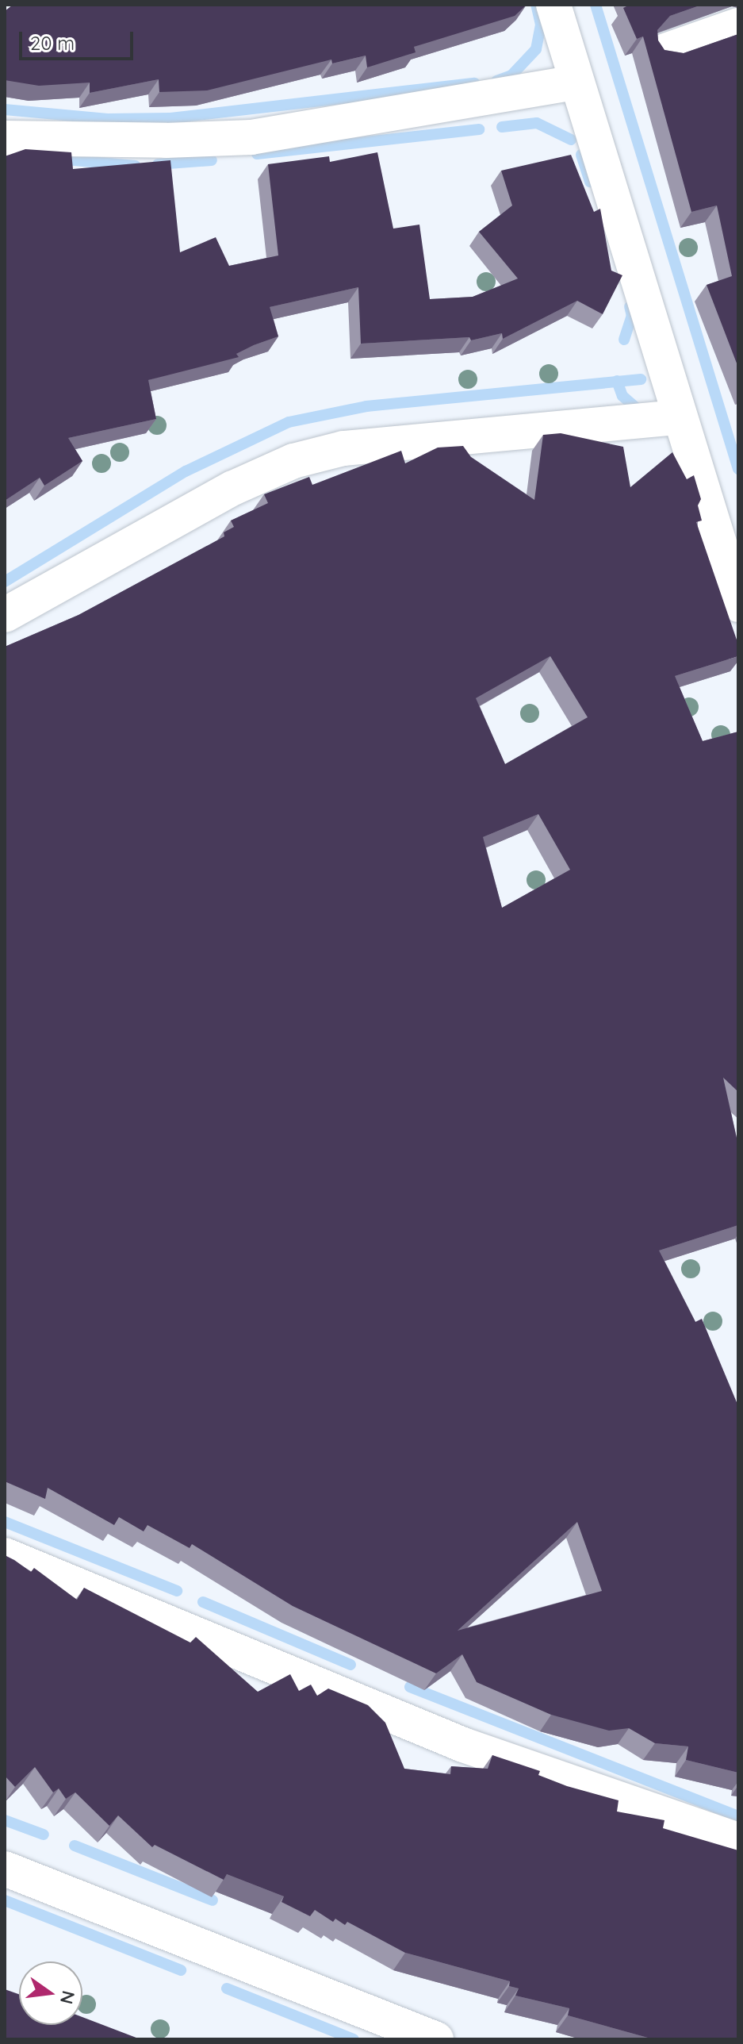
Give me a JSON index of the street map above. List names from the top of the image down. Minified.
{"scale_bar":"20 m","north":"right"}
